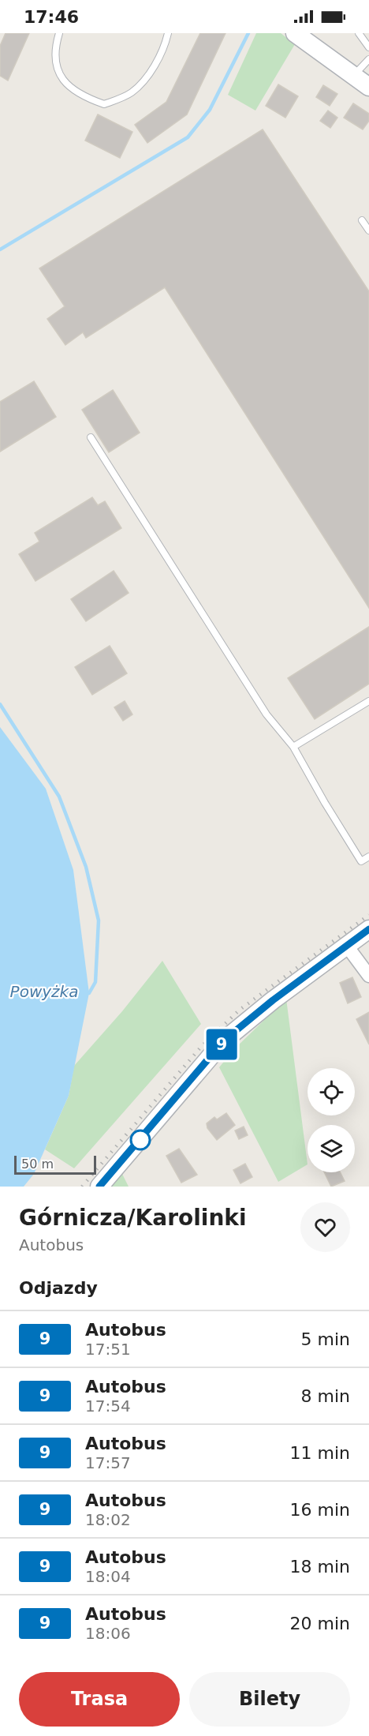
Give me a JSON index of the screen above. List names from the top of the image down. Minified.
{"water":["Powyżka"],"lines":["bus line 9"],"scale_bar":"50 m","page":{"status":"17:46","on_map":"9","scale":"50 m","heading":[["Górnicza/Karolinki","Autobus"],"Odjazdy"],"list":[{"mark":"9","name":"Autobus","note":"17:51","value":"5 min"},{"mark":"9","name":"Autobus","note":"17:54","value":"8 min"},{"mark":"9","name":"Autobus","note":"17:57","value":"11 min"},{"mark":"9","name":"Autobus","note":"18:02","value":"16 min"},{"mark":"9","name":"Autobus","note":"18:04","value":"18 min"},{"mark":"9","name":"Autobus","note":"18:06","value":"20 min"}],"buttons":["Trasa","Bilety"]}}
